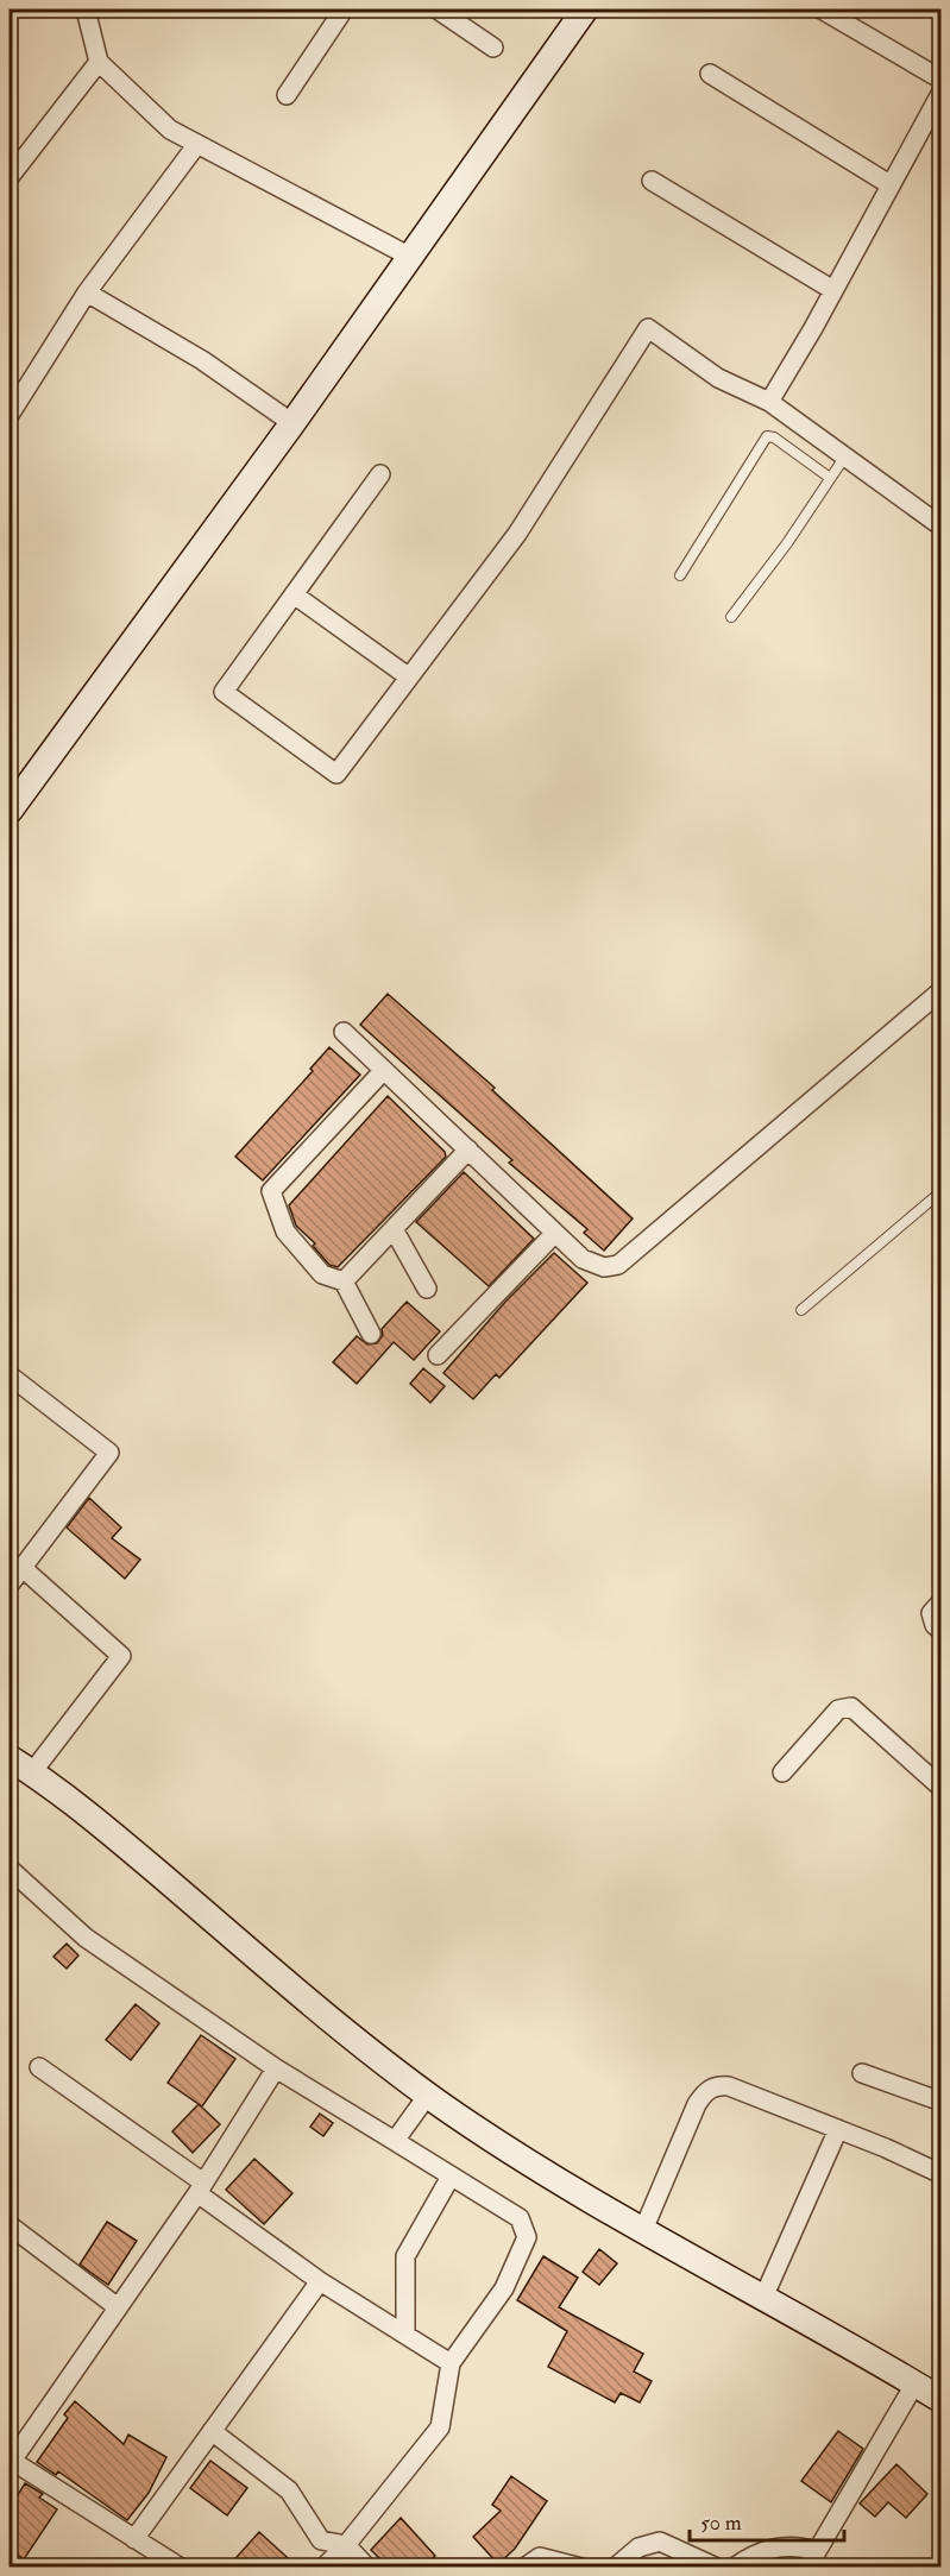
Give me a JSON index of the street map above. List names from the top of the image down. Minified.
{"scale_bar":"50 m"}
